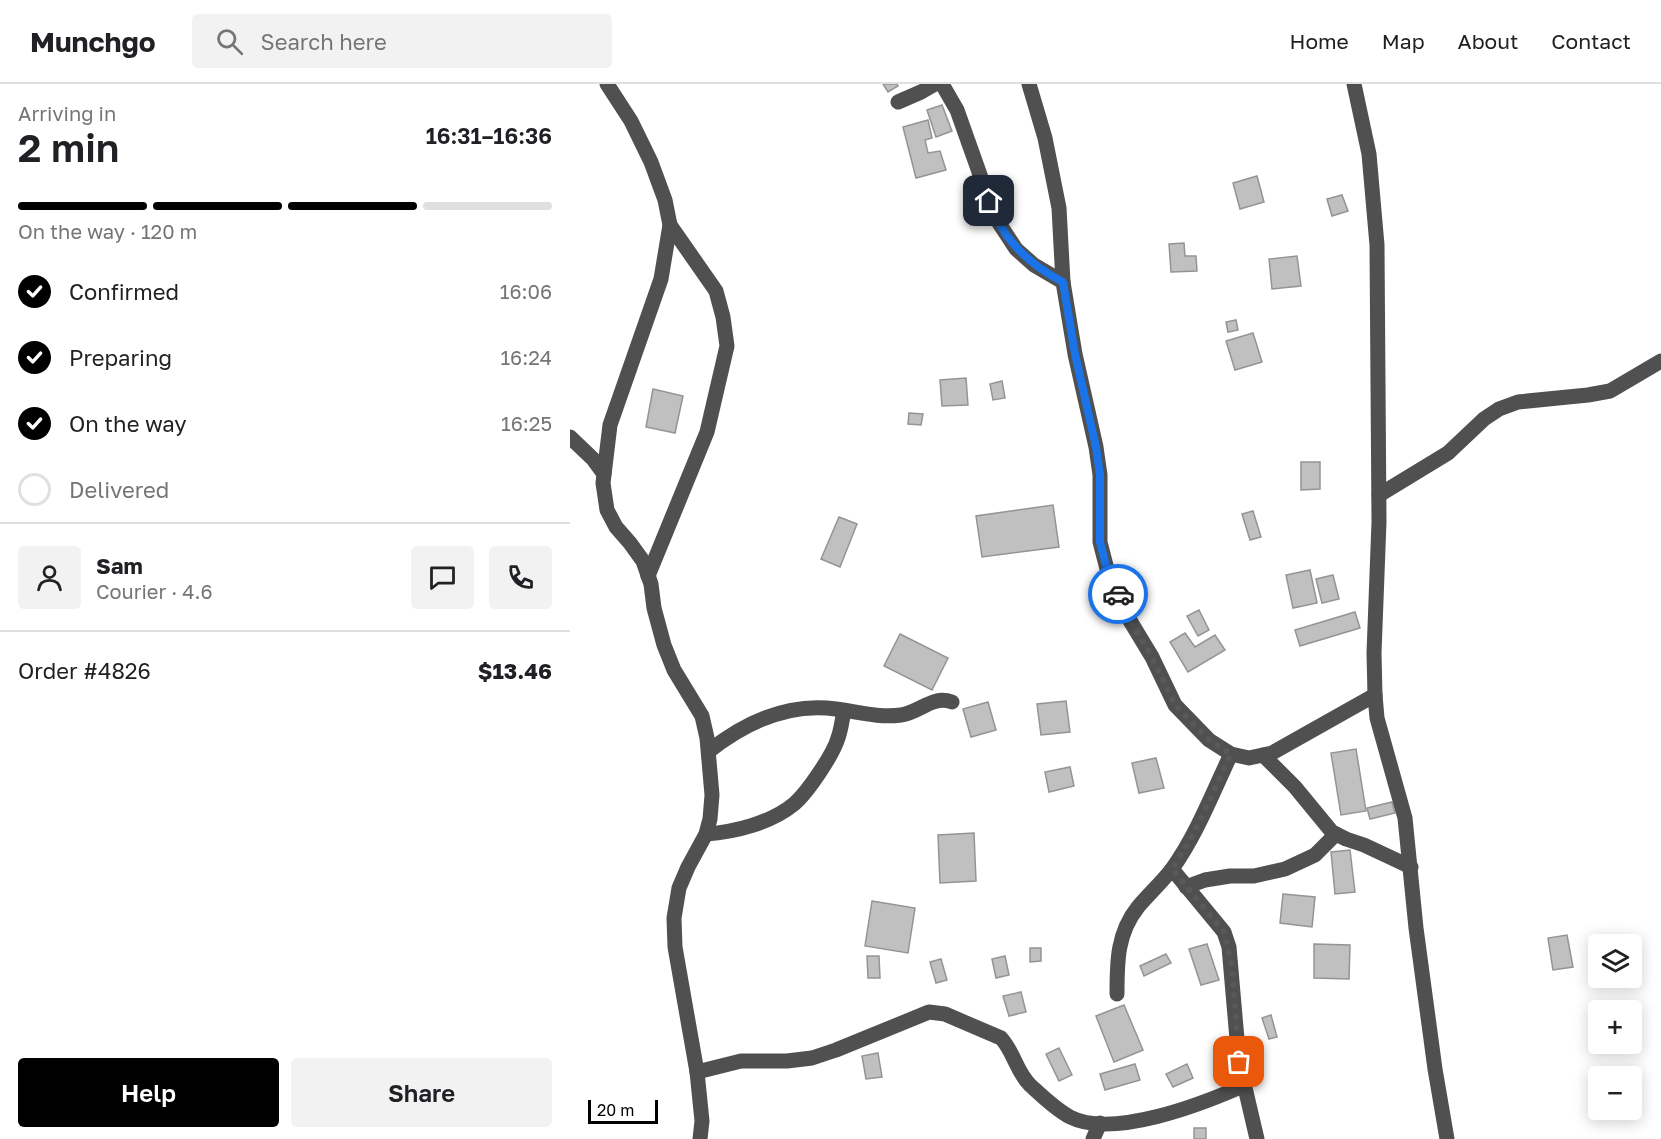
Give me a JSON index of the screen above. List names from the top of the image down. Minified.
{"scale_bar":"20 m","page":{"header":"Munchgo","search":"Search here","nav":["Home","Map","About","Contact"],"heading":["2 min","Arriving in","16:31–16:36"],"panel":["Sam","Courier · 4.6","Order #4826","$13.46"],"bar":"On the way · 120 m","list":[["Confirmed","16:06"],["Preparing","16:24"],["On the way","16:25"],"Delivered"],"map_buttons":["+","−"],"buttons":["Help","Share"],"scale":"20 m"}}
